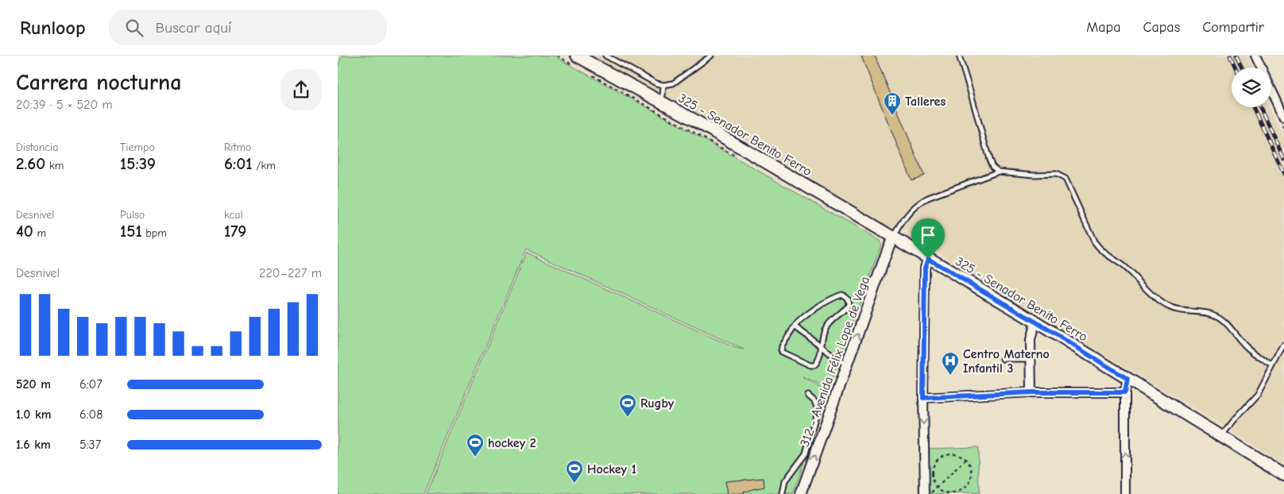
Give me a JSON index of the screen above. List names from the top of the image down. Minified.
{"streets":{"main road":["325 - Senador Benito Ferro"],"street":["312 - Avenida Félix Lope de Vega"]},"crossings":[["325 - Senador Benito Ferro","312 - Avenida Félix Lope de Vega"]],"places":{"building":["Talleres"],"hospital":["Centro Materno Infantil 3"],"sports":["Rugby","hockey 2","Hockey 1"]},"page":{"header":"Runloop","search":"Buscar aquí","nav":["Mapa","Capas","Compartir"],"heading":["Carrera nocturna","20:39 · 5 × 520 m"],"stats":[["Distancia","2.60 km"],["Tiempo","15:39"],["Ritmo","6:01 /km"],["Desnivel","40 m"],["Pulso","151 bpm"],["kcal","179"]],"chart":["Desnivel","220–227 m"],"list":[{"name":"520 m","note":"6:07"},{"name":"1.0 km","note":"6:08"},{"name":"1.6 km","note":"5:37"}]}}
